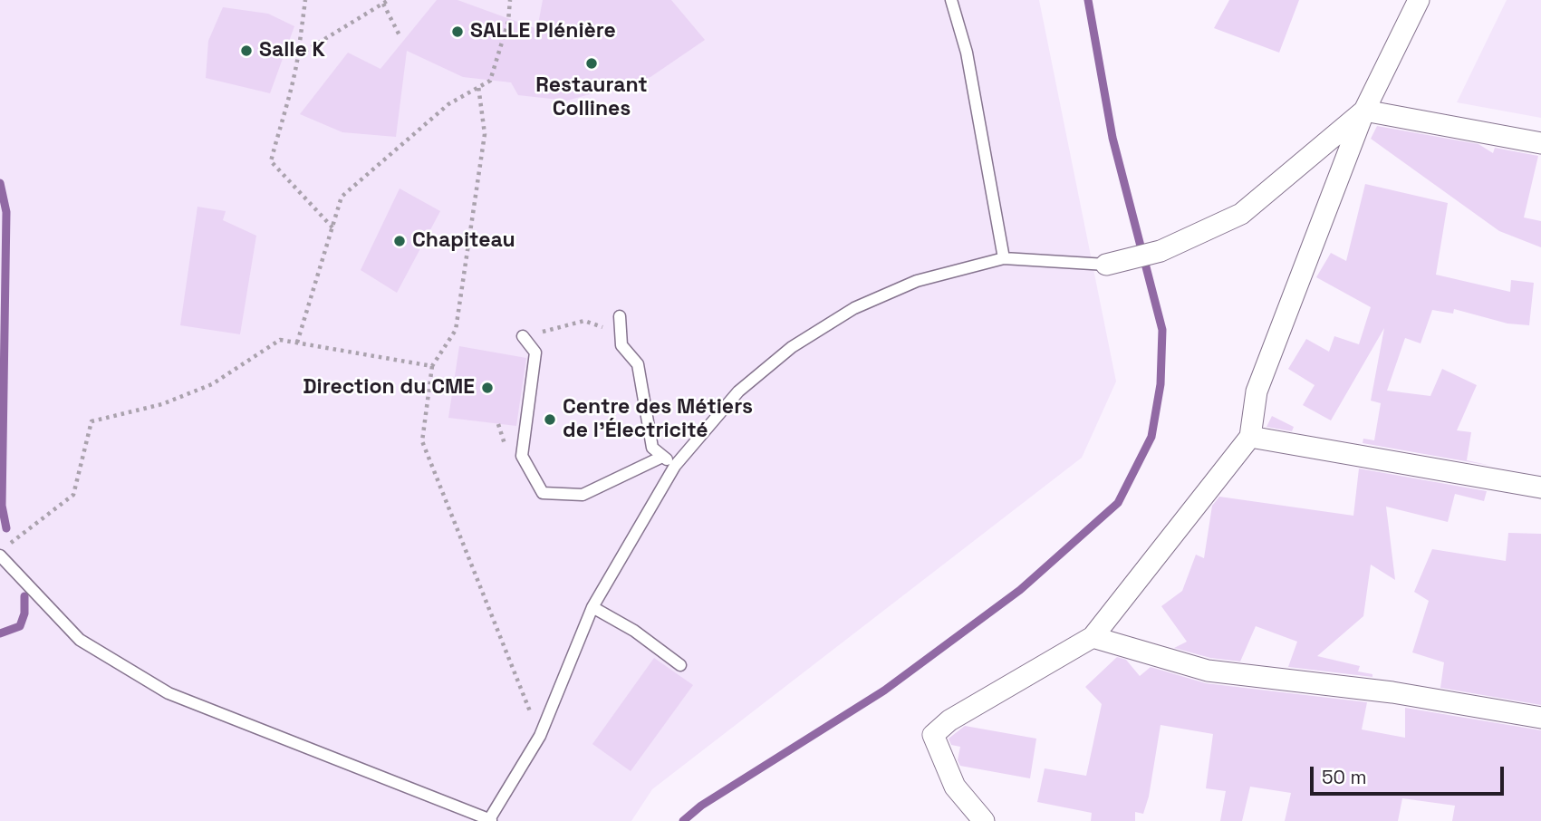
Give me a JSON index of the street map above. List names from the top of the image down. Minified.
{"places":["SALLE Plénière","Salle K","Restaurant Collines","Chapiteau","Direction du CME","Centre des Métiers de l'Électricité"],"scale_bar":"50 m"}
